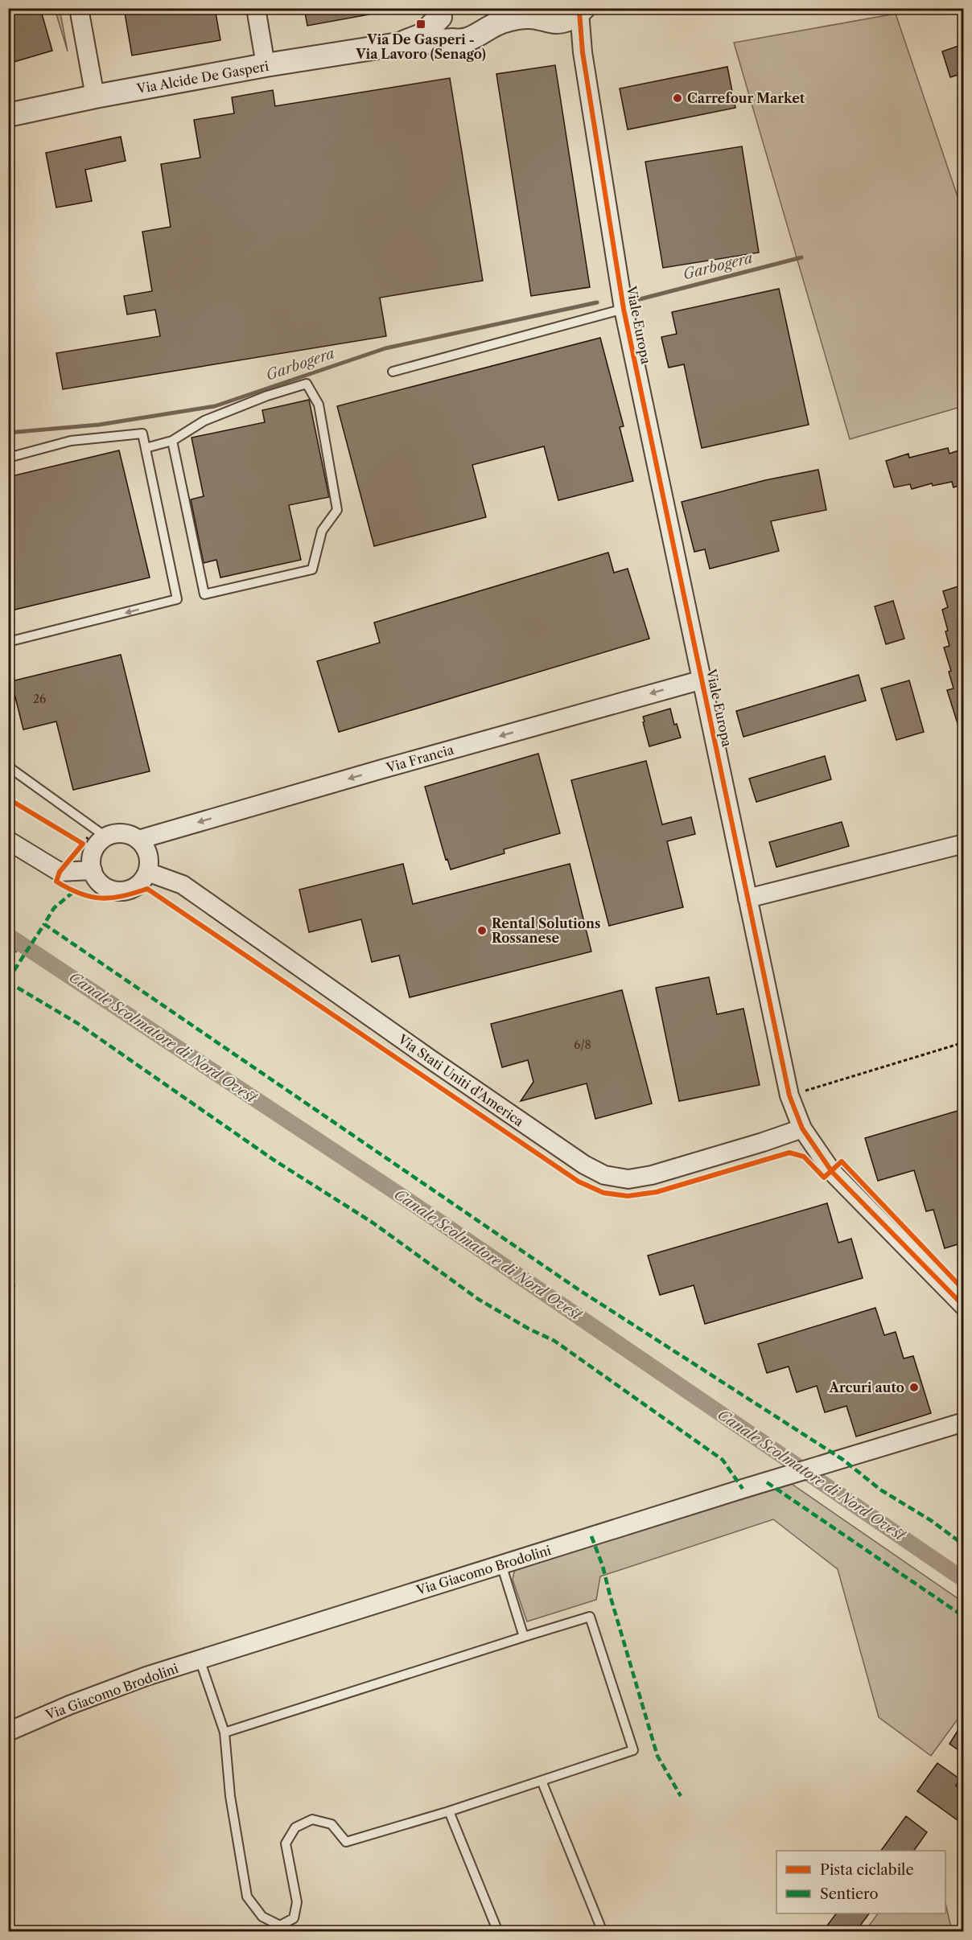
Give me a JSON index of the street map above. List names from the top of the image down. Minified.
{"streets":{"street":["Via Alcide De Gasperi","Viale Europa","Via Francia","Via Stati Uniti d'America","Via Giacomo Brodolini"]},"crossings":[["Viale Europa","Via Francia"],["Viale Europa","Via Stati Uniti d'America"],["Via Francia","Via Stati Uniti d'America"]],"one_way":["Via Francia"],"water":["Garbogera","Canale Scolmatore di Nord Ovest"],"places":{"transit":["Via De Gasperi - Via Lavoro (Senago)"],"other":["Carrefour Market","Rental Solutions Rossanese","Arcuri auto"]},"house_numbers":["26","6/8"],"legend":["Pista ciclabile","Sentiero"]}
